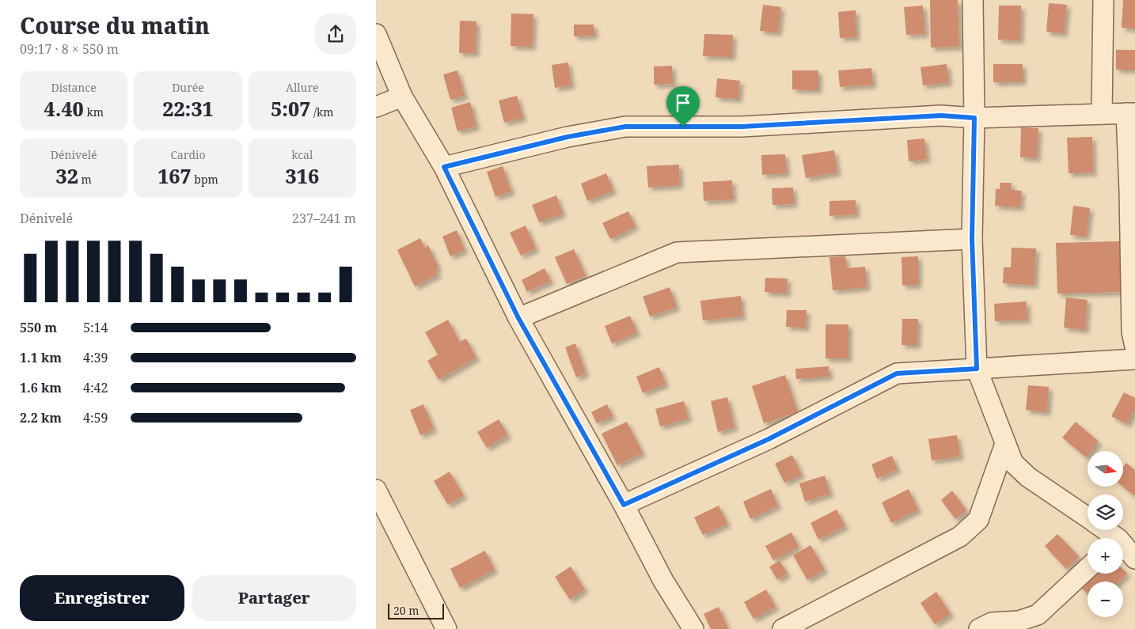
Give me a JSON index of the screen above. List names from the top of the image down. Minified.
{"scale_bar":"20 m","north":"right","page":{"heading":["Course du matin","09:17 · 8 × 550 m"],"stats":[["Distance","4.40 km"],["Durée","22:31"],["Allure","5:07 /km"],["Dénivelé","32 m"],["Cardio","167 bpm"],["kcal","316"]],"chart":["Dénivelé","237–241 m"],"list":[{"name":"550 m","note":"5:14"},{"name":"1.1 km","note":"4:39"},{"name":"1.6 km","note":"4:42"},{"name":"2.2 km","note":"4:59"}],"map_buttons":["+","−"],"buttons":["Enregistrer","Partager"],"scale":"20 m"}}
